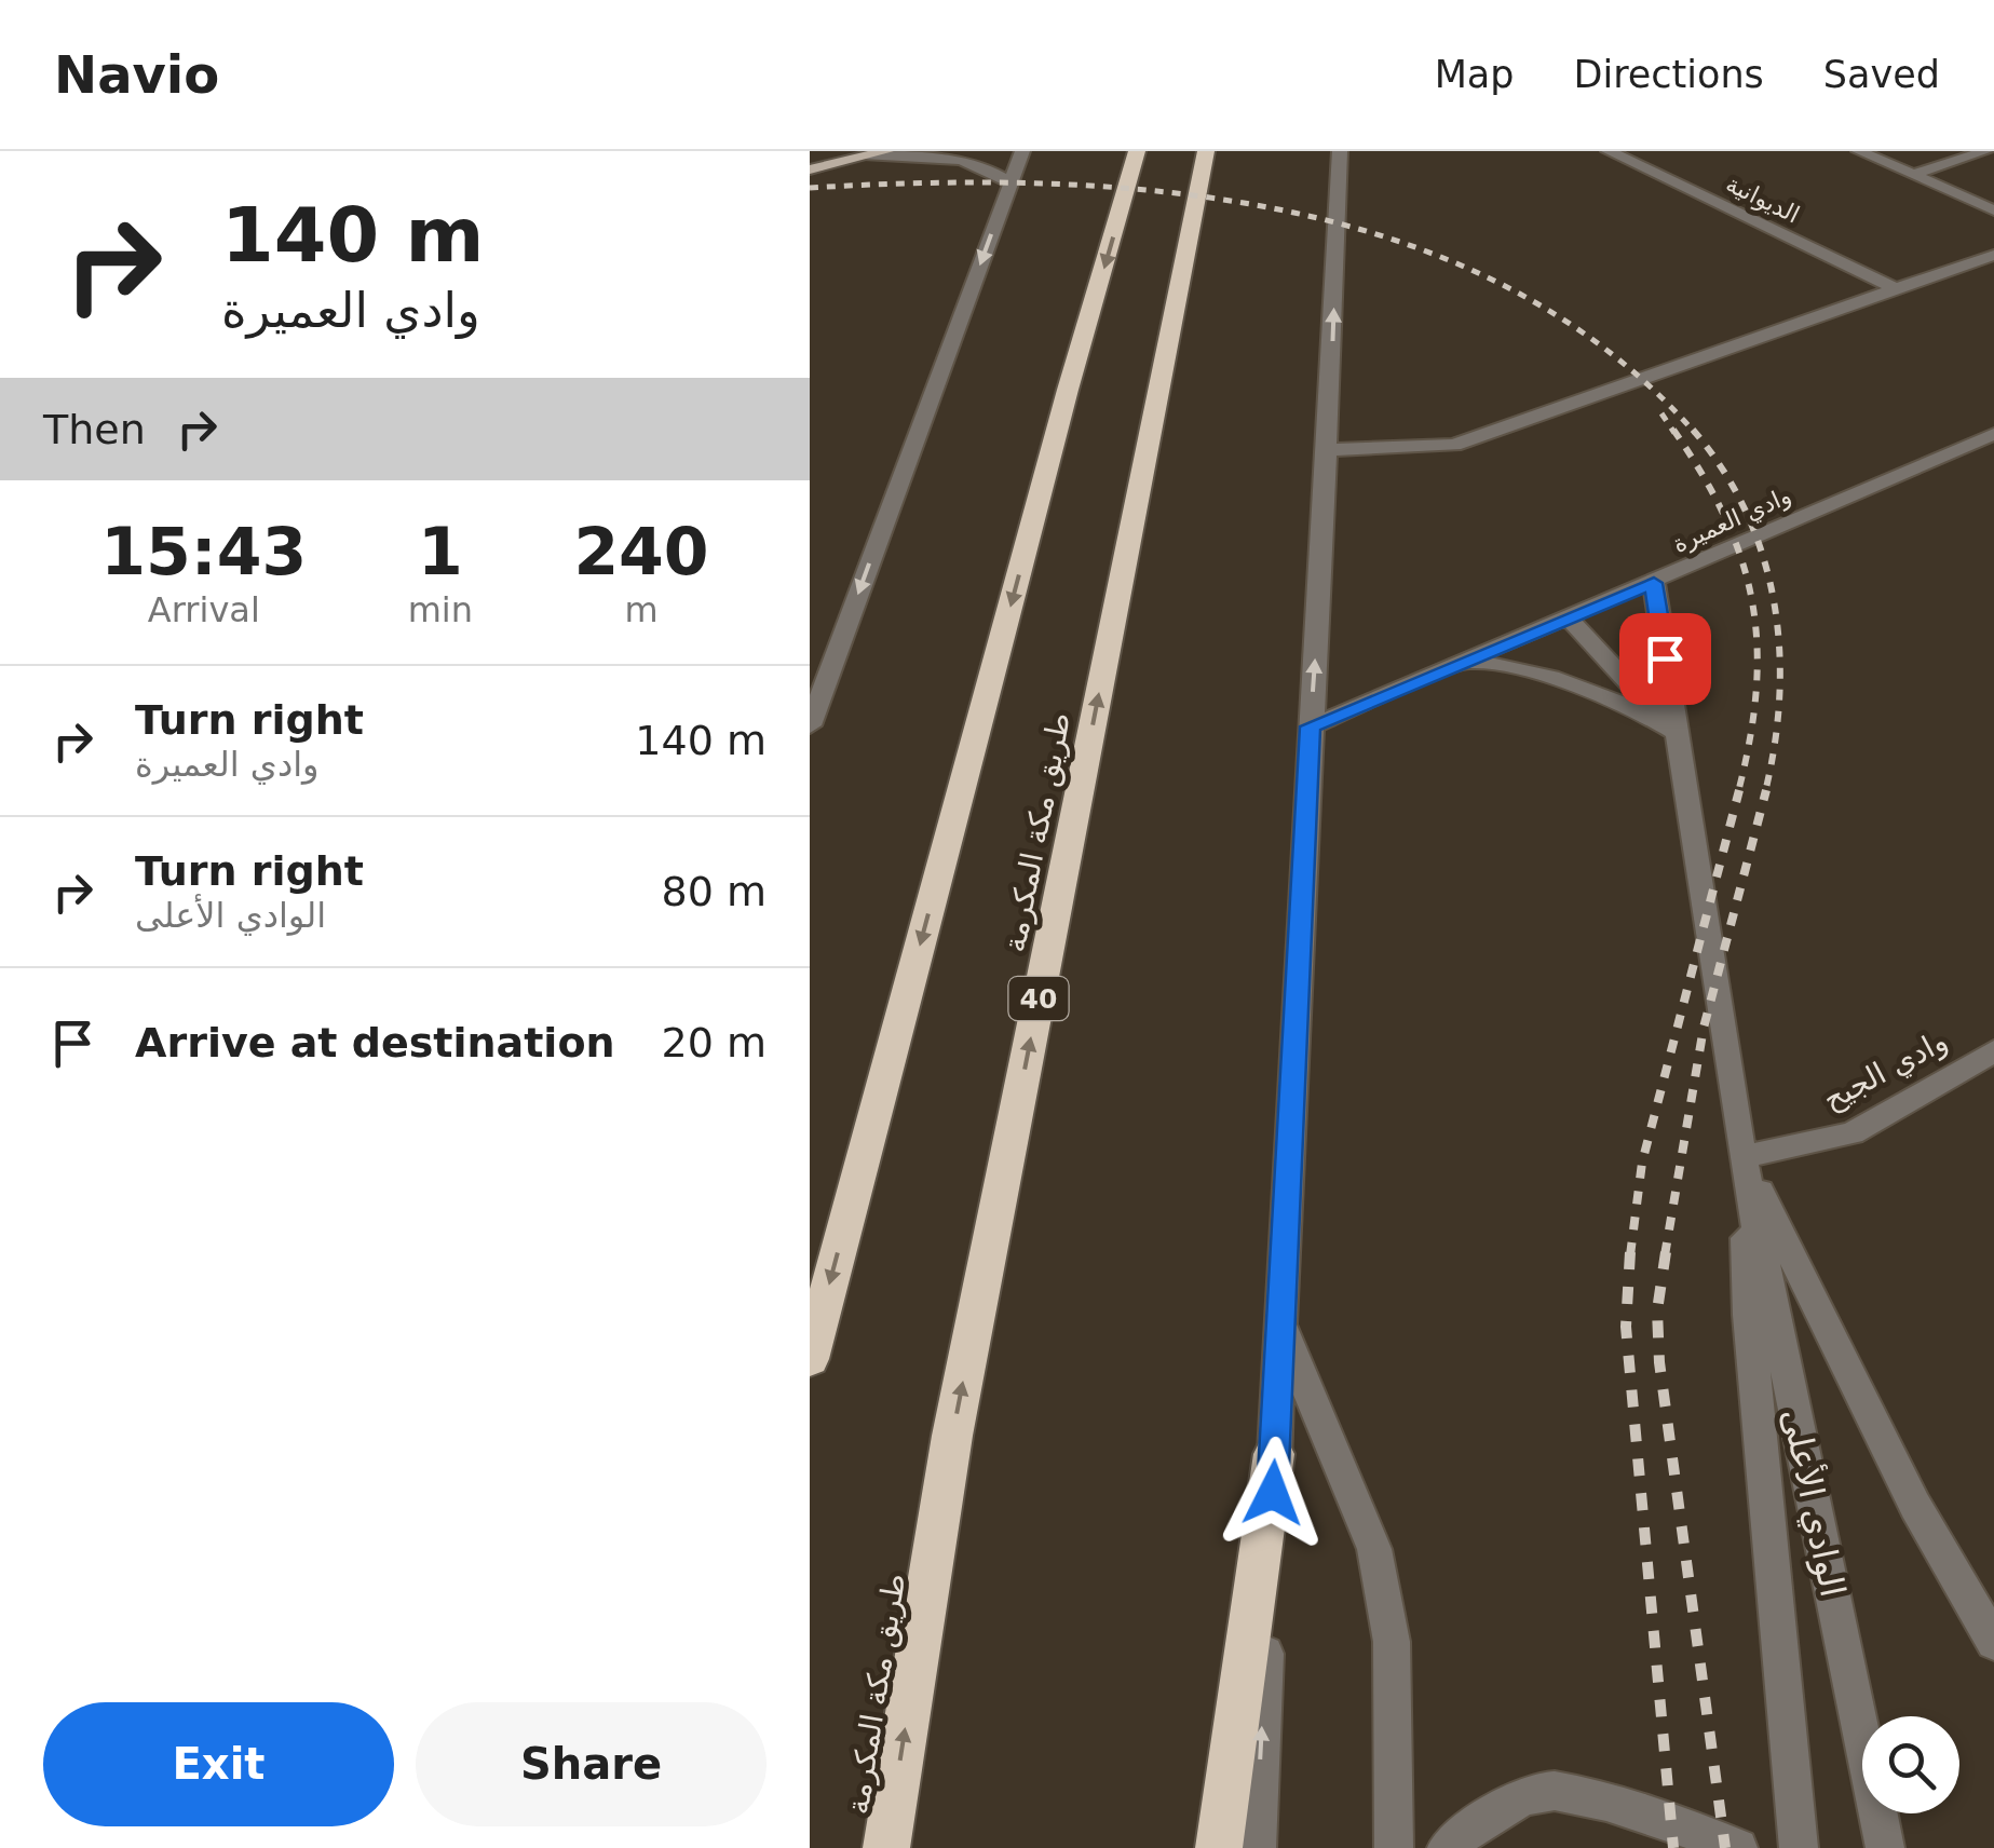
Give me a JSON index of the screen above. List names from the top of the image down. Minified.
{"streets":{"highway":["طريق مكة المكرمة","40"],"street":["الديوانية","وادي العميرة","وادي الجيح","الوادي الأعلى"]},"crossings":[["وادي العميرة","الوادي الأعلى"],["وادي الجيح","الوادي الأعلى"]],"page":{"header":"Navio","nav":["Map","Directions","Saved"],"turn":["140 m","وادي العميرة"],"then":"Then","eta":["15:43","Arrival","1","min","240","m"],"list":[{"name":"Turn right","note":"وادي العميرة","value":"140 m"},{"name":"Turn right","note":"الوادي الأعلى","value":"80 m"},{"name":"Arrive at destination","value":"20 m"}],"buttons":["Exit","Share"]}}
